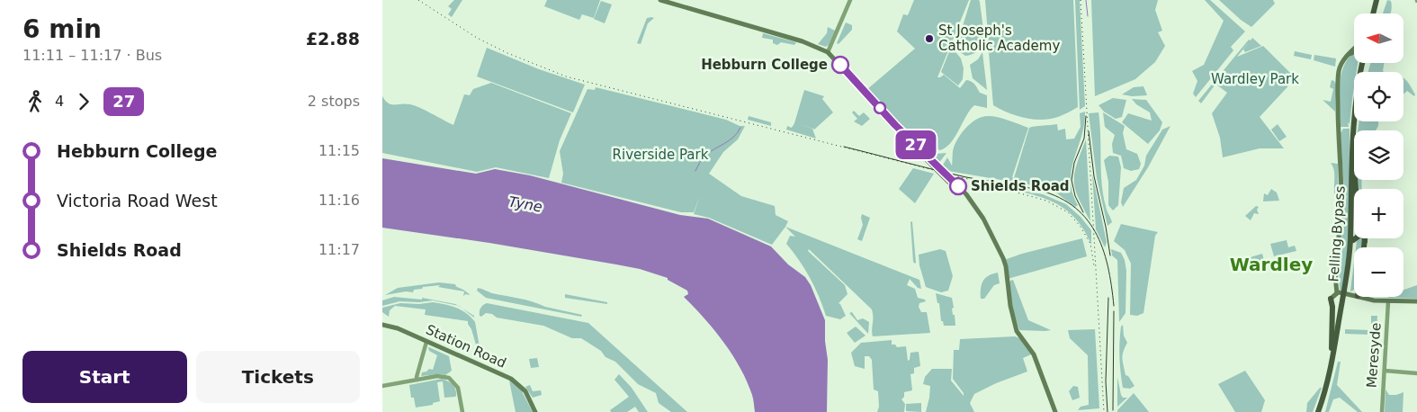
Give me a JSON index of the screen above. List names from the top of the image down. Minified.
{"streets":{"highway":["Felling Bypass"],"main road":["Station Road"],"street":["Meresyde"]},"districts":["Wardley"],"water":["Tyne"],"parks":["Wardley Park","Riverside Park"],"places":["St Joseph's Catholic Academy","Hebburn College","Shields Road"],"lines":["bus line 27"],"north":"left","page":{"heading":["6 min","11:11 – 11:17 · Bus","£2.88"],"on_map":"27","map_buttons":["+","−"],"legs":["4","27","2 stops"],"list":[{"name":"Hebburn College","value":"11:15"},{"name":"Victoria Road West","value":"11:16"},{"name":"Shields Road","value":"11:17"}],"buttons":["Start","Tickets"]}}
